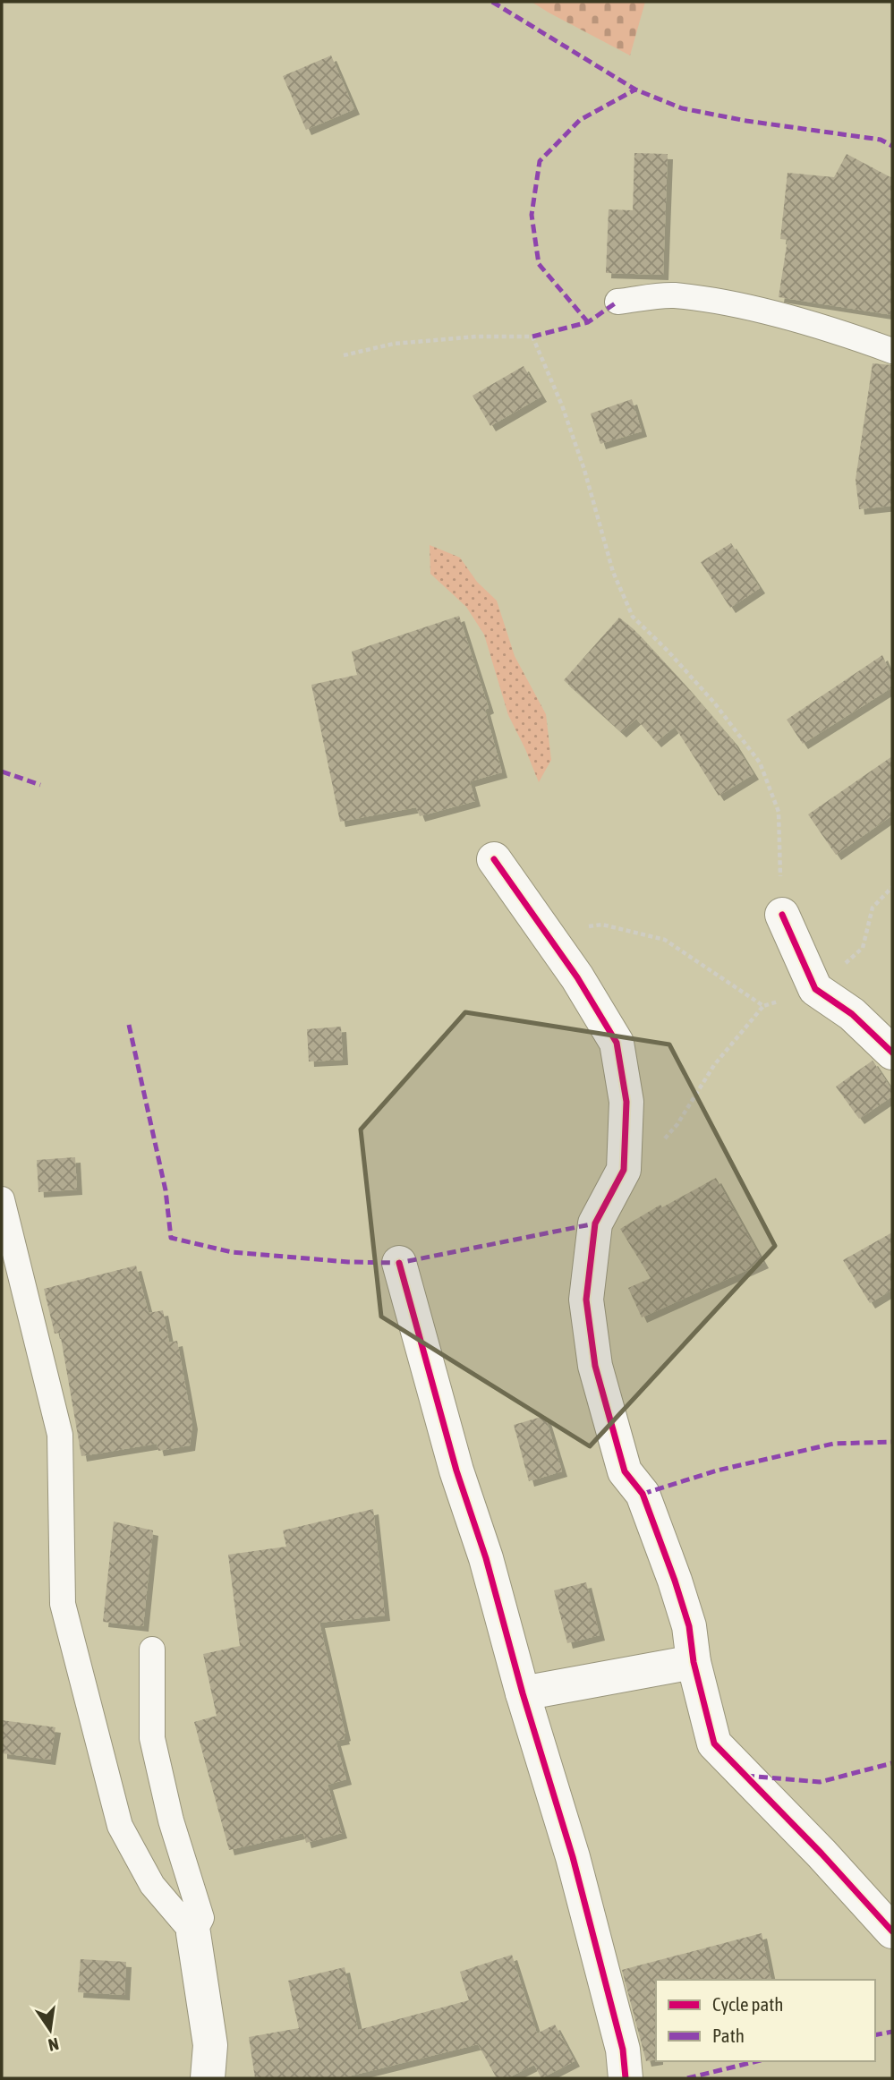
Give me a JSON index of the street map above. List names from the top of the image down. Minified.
{"legend":["Cycle path","Path"],"north":"bottom"}
